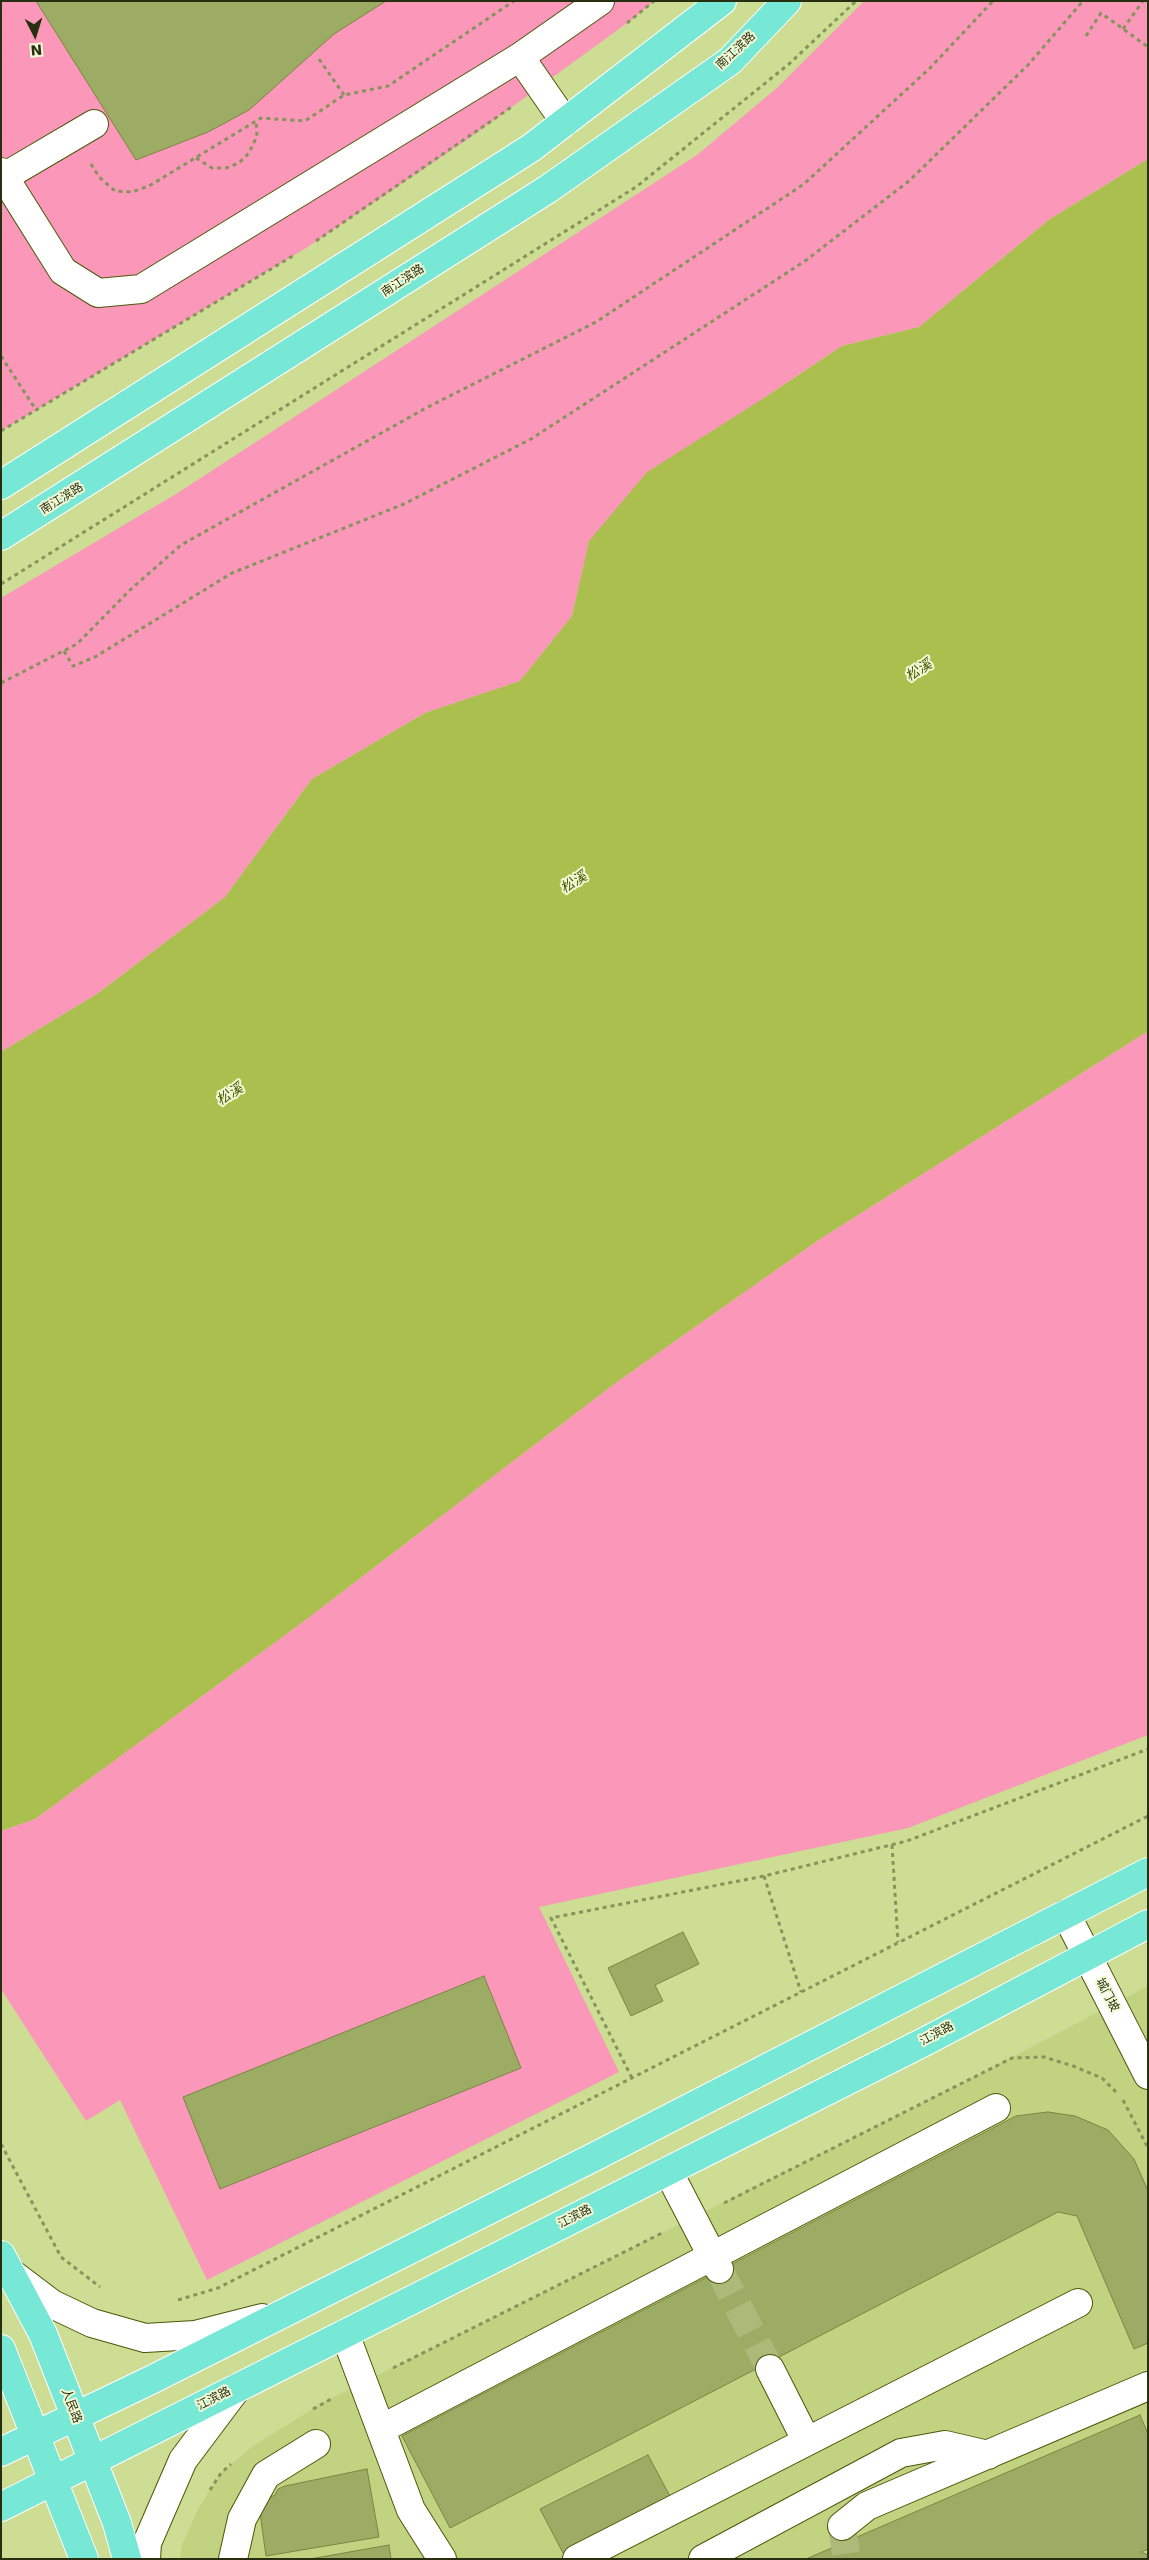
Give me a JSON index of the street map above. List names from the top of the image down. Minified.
{"streets":{"main road":["南江滨路","江滨路","人民路"],"street":["城门坡"]},"crossings":[["城门坡","江滨路"],["江滨路","人民路"]],"water":["松溪"],"north":"bottom"}
